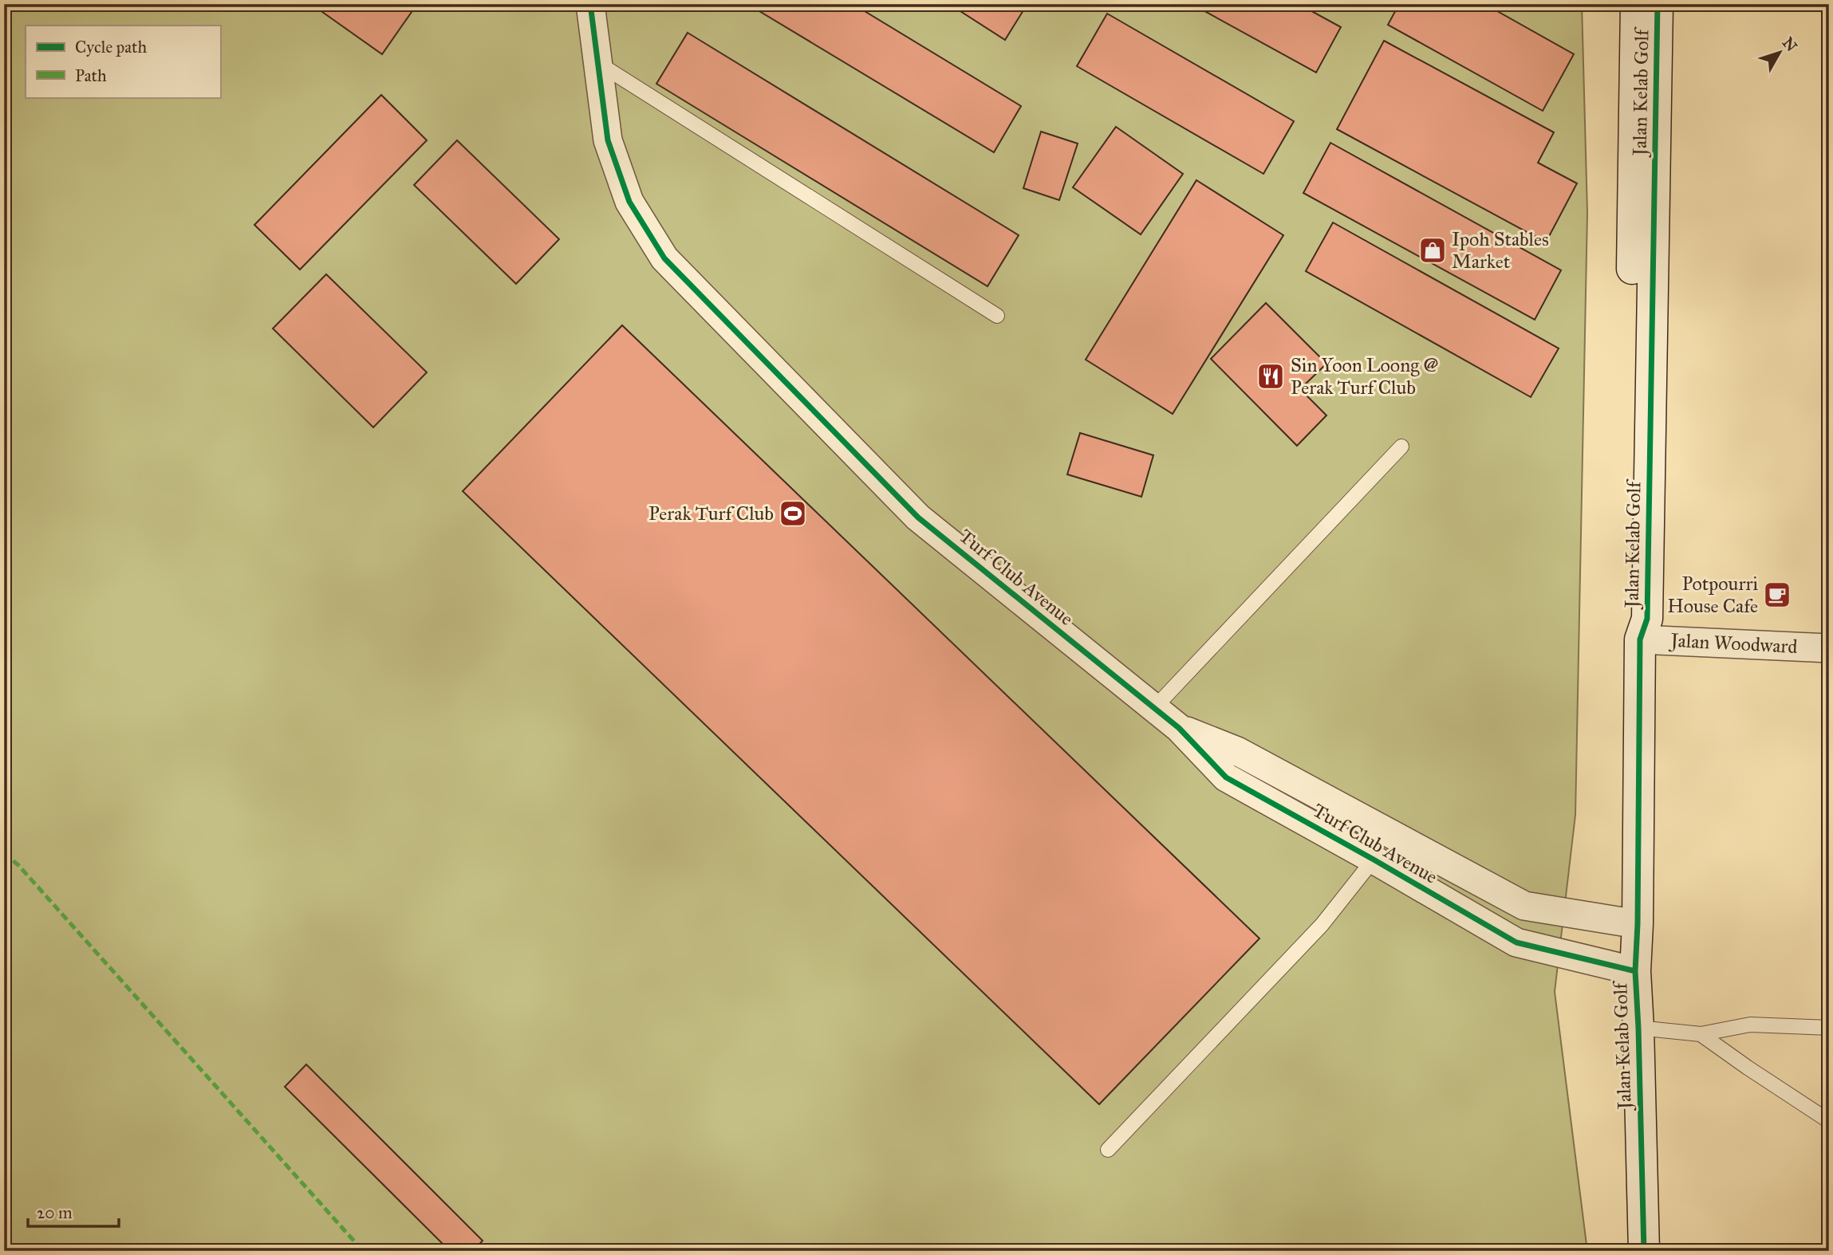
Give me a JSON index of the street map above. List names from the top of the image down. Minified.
{"streets":{"street":["Jalan Kelab Golf","Turf Club Avenue","Jalan Woodward"]},"crossings":[["Jalan Kelab Golf","Turf Club Avenue"],["Jalan Kelab Golf","Jalan Woodward"]],"places":{"shop":["Ipoh Stables Market"],"restaurant":["Sin Yoon Loong @ Perak Turf Club"],"sports":["Perak Turf Club"],"cafe":["Potpourri House Cafe"]},"legend":["Cycle path","Path"],"scale_bar":"20 m","north":"top right"}
